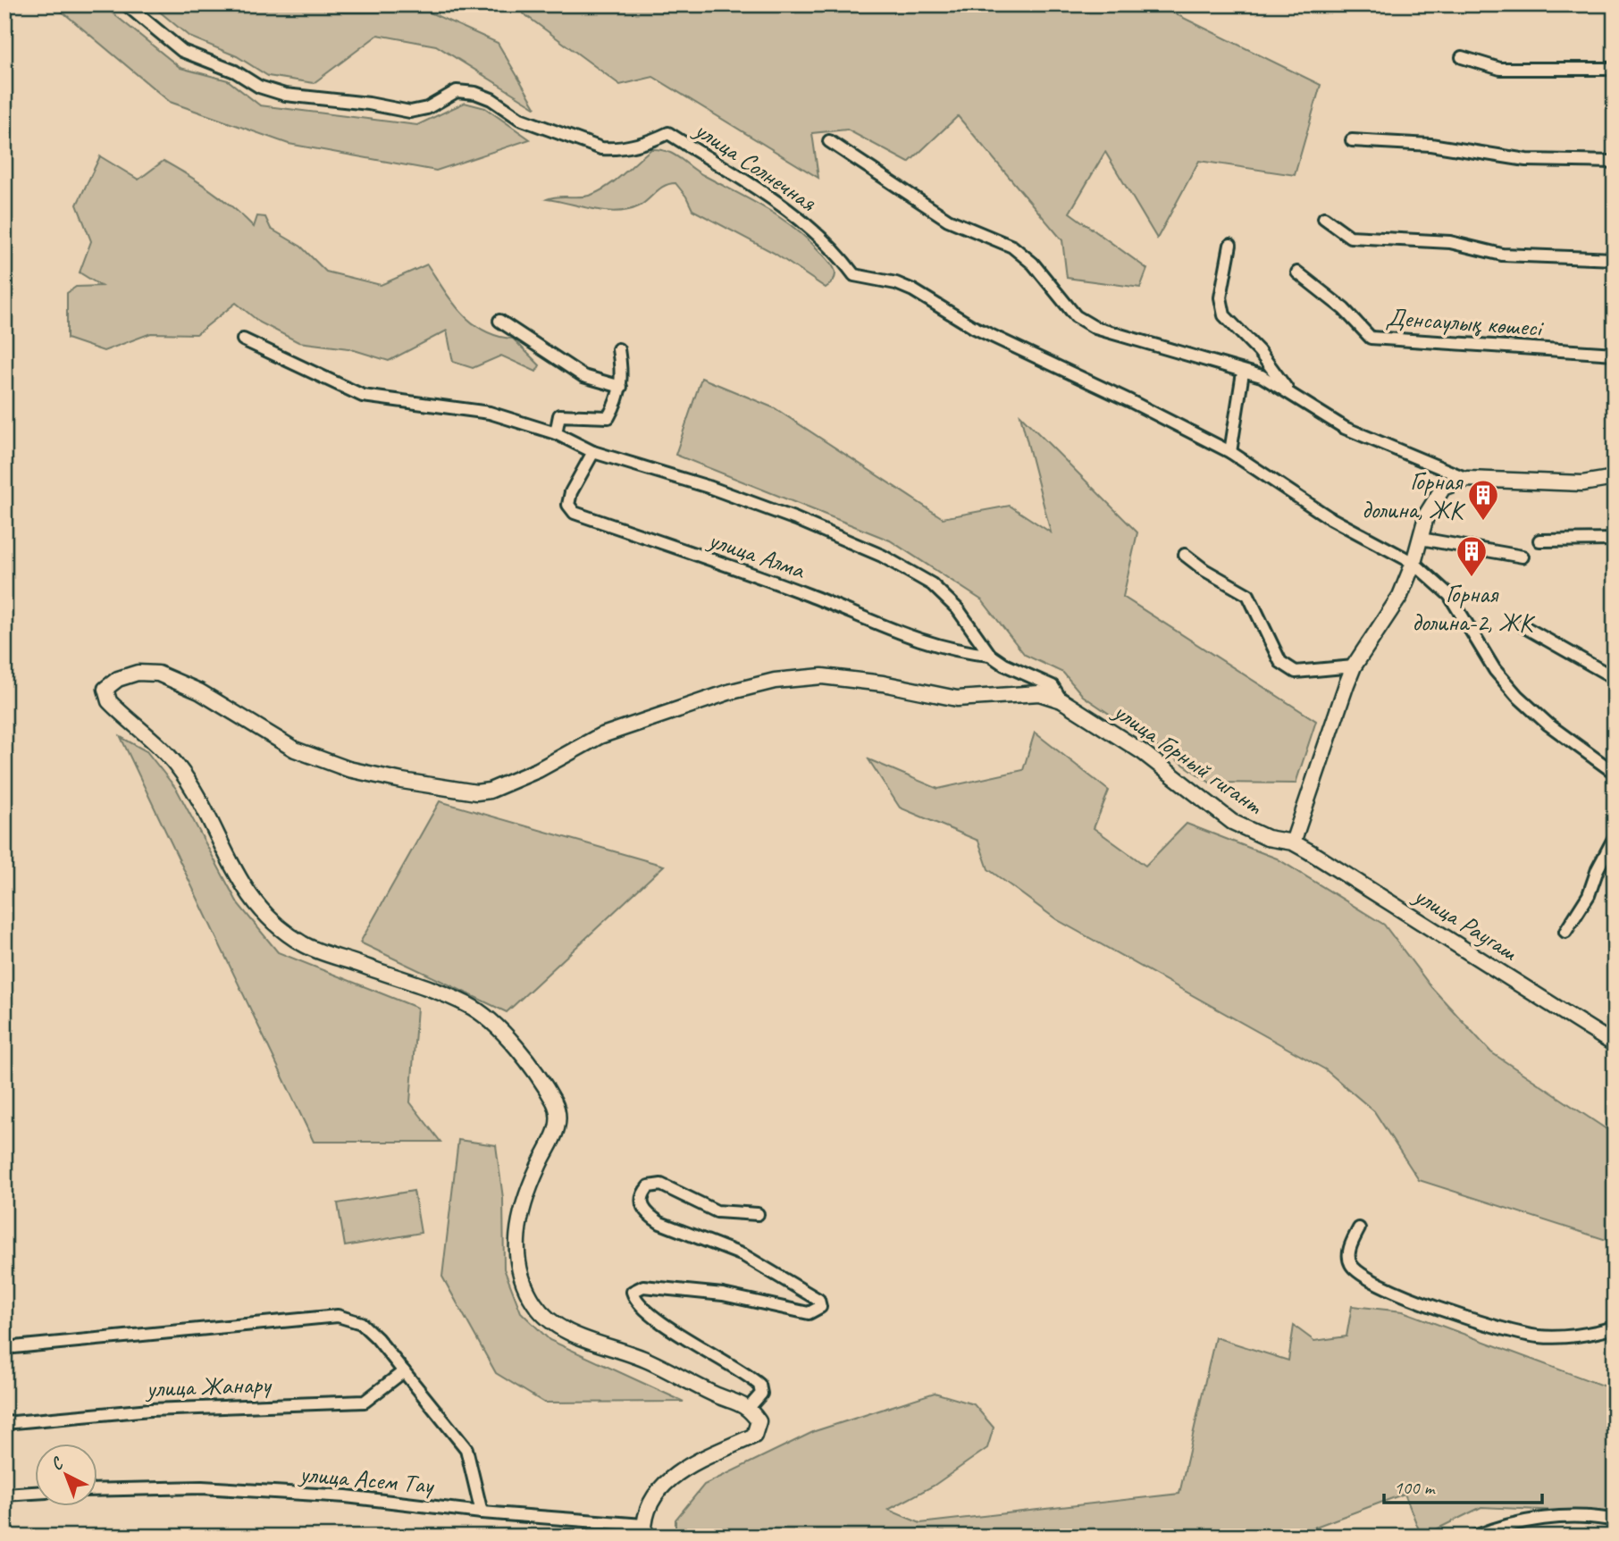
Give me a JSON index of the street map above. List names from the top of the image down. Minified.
{"streets":{"street":["улица Солнечная","Денсаулық көшесі","улица Алма","улица Горный гигант","улица Раугаш","улица Жанару","улица Асем Тау"]},"crossings":[["улица Горный гигант","улица Раугаш"]],"places":{"building":["Горная долина, ЖК","Горная долина-2, ЖК"]},"scale_bar":"100 m","north":"top left"}
